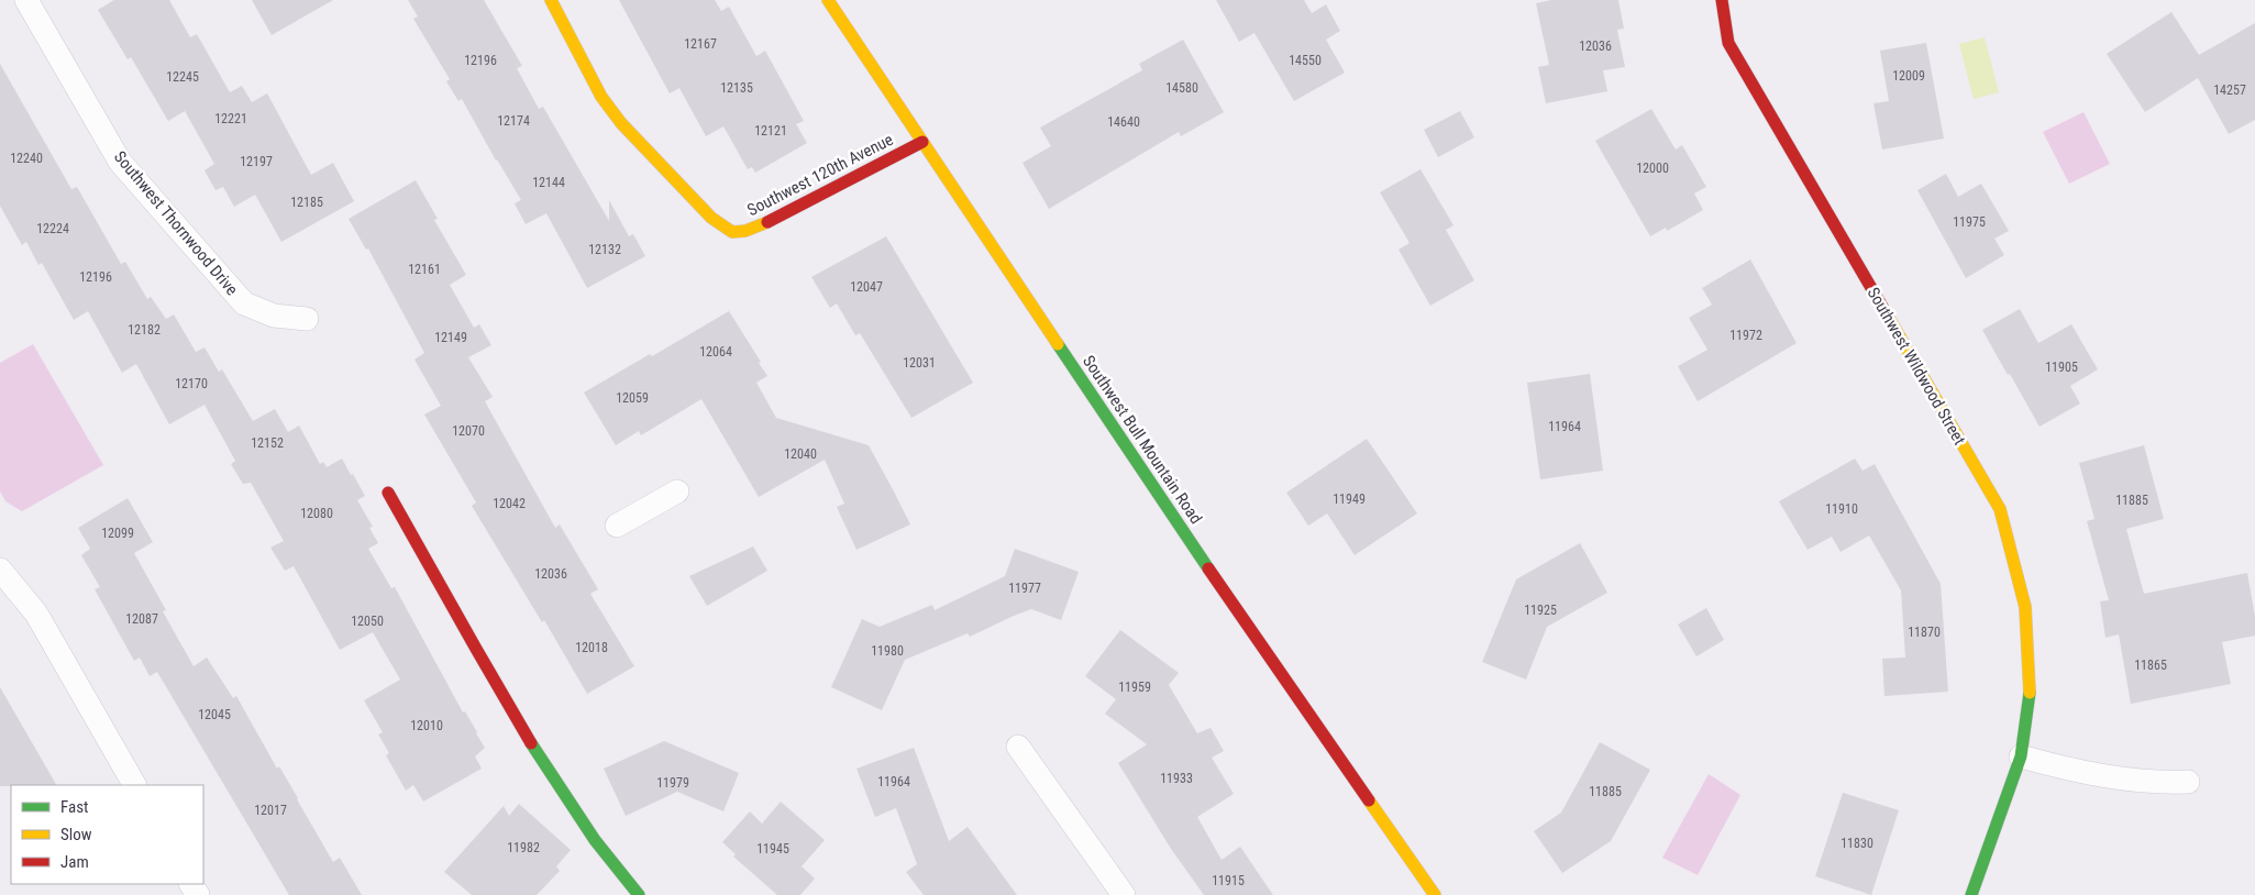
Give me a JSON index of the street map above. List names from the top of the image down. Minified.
{"streets":{"street":["Southwest 120th Avenue","Southwest Thornwood Drive","Southwest Wildwood Street","Southwest Bull Mountain Road"]},"crossings":[["Southwest 120th Avenue","Southwest Bull Mountain Road"]],"house_numbers":["12167","12036","12196","14550","12009","12245","12135","14580","14257","12221","12174","14640","12121","12240","12197","12000","12144","12185","11975","12224","12132","12161","12196","12047","12182","11972","12149","12064","12031","11905","12170","12059","11964","12070","12152","12040","11949","11885","12042","11910","12080","12099","12036","11977","11925","12087","12050","11870","12018","11980","11865","11959","12045","12010","11933","11964","11979","11885","12017","11830","11982","11945","11915"],"legend":["Fast","Slow","Jam"]}
